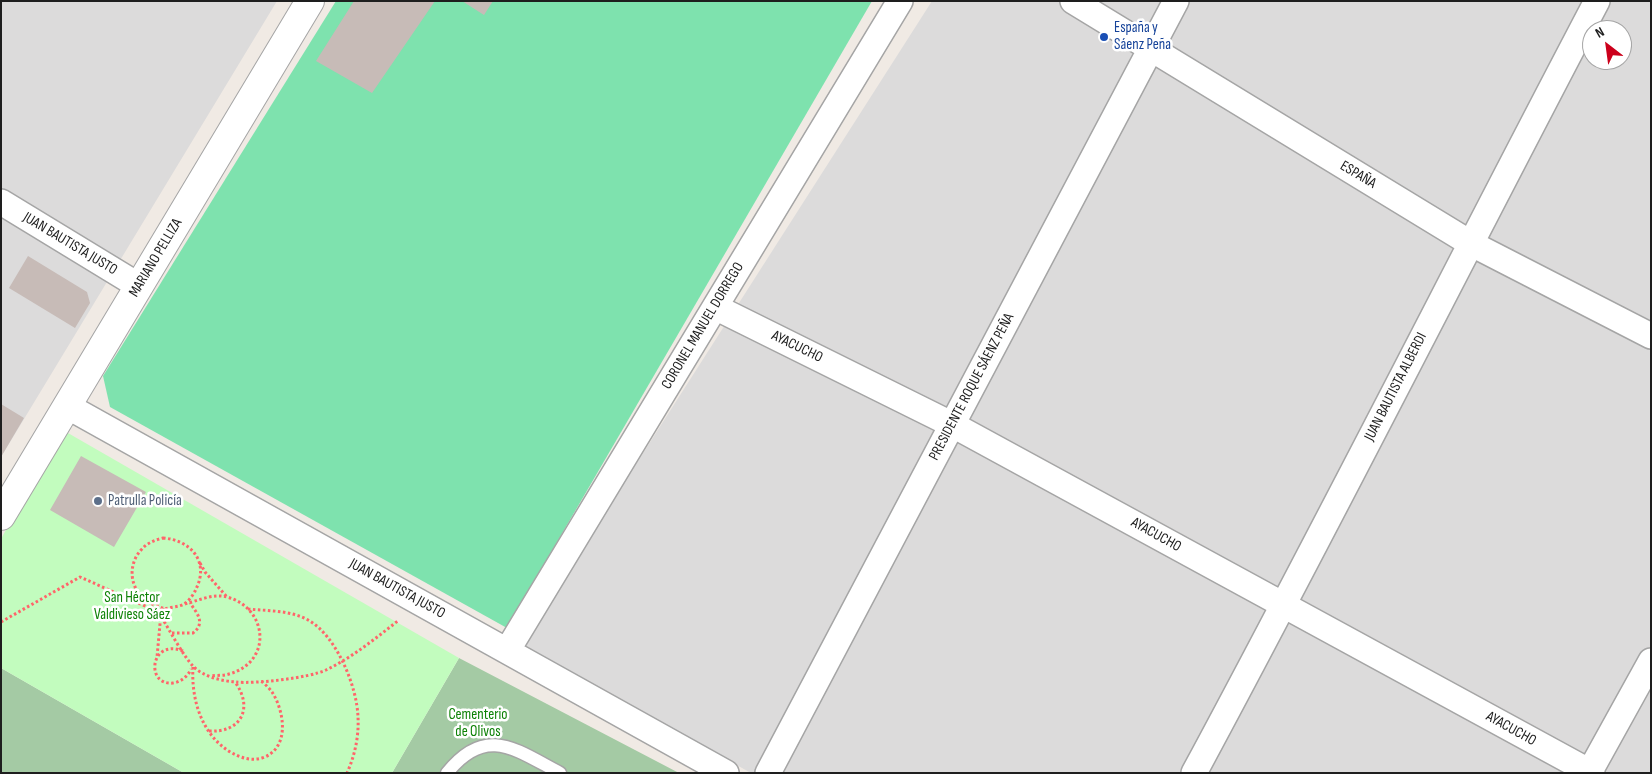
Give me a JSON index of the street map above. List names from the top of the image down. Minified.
{"streets":{"street":["ESPAÑA","JUAN BAUTISTA JUSTO","MARIANO PELLIZA","CORONEL MANUEL DORREGO","AYACUCHO","PRESIDENTE ROQUE SÁENZ PEÑA","JUAN BAUTISTA ALBERDI"]},"crossings":[["ESPAÑA","PRESIDENTE ROQUE SÁENZ PEÑA"],["ESPAÑA","JUAN BAUTISTA ALBERDI"],["JUAN BAUTISTA JUSTO","MARIANO PELLIZA"],["JUAN BAUTISTA JUSTO","CORONEL MANUEL DORREGO"],["CORONEL MANUEL DORREGO","AYACUCHO"],["AYACUCHO","PRESIDENTE ROQUE SÁENZ PEÑA"],["AYACUCHO","JUAN BAUTISTA ALBERDI"]],"parks":["San Héctor Valdivieso Sáez","Cementerio de Olivos"],"places":["España y Sáenz Peña","Patrulla Policía"],"north":"top left"}
